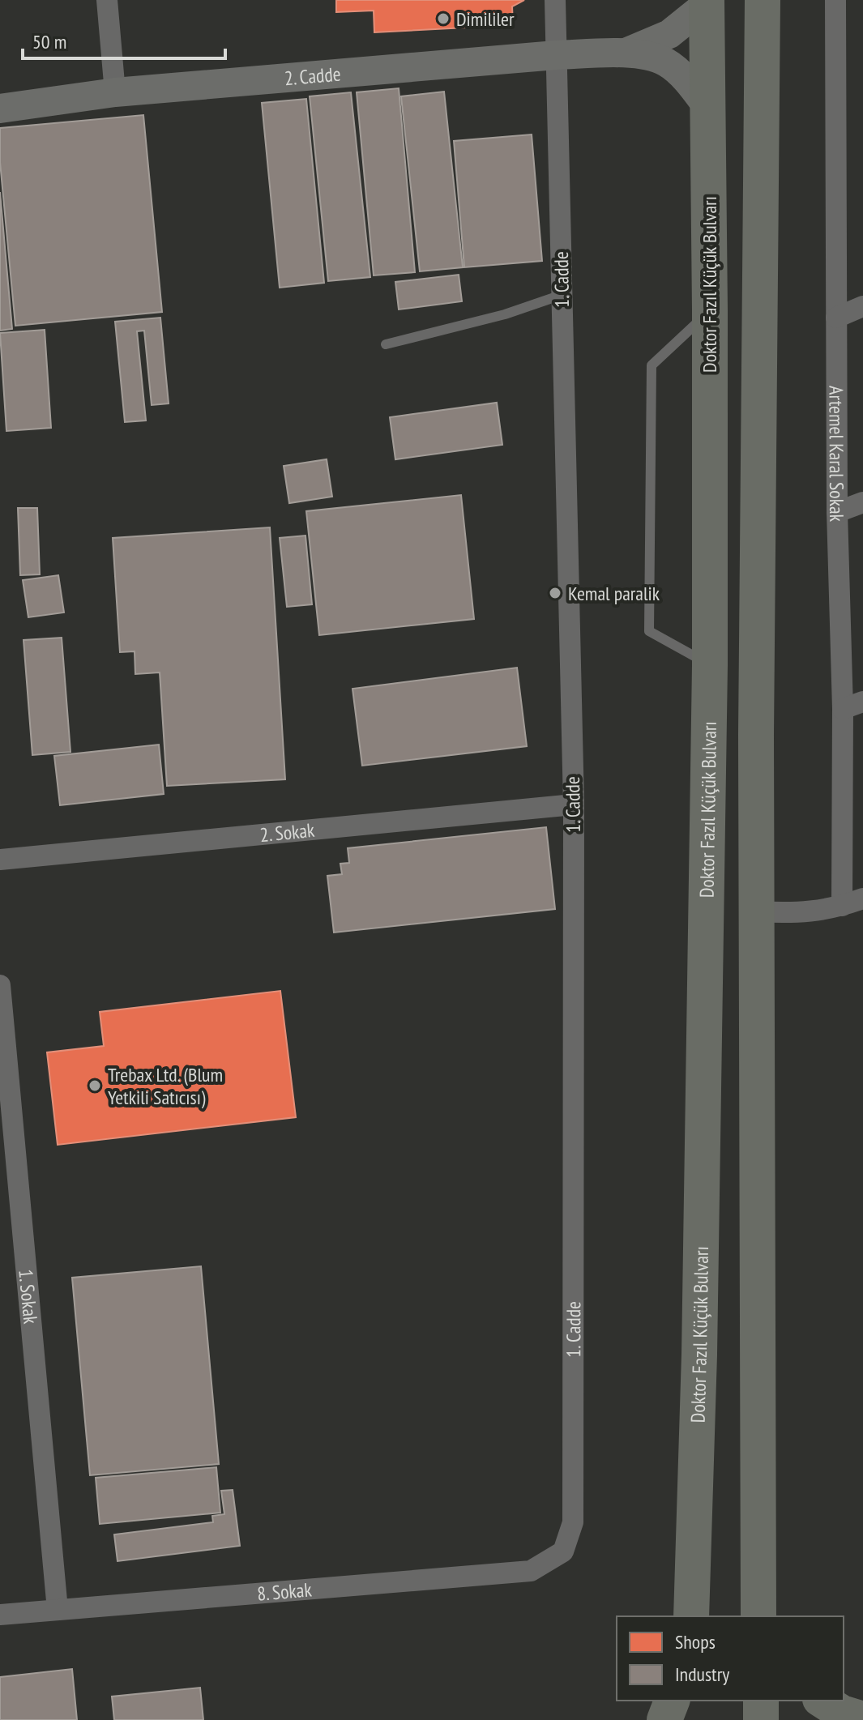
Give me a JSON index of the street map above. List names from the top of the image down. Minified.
{"streets":{"highway":["Doktor Fazıl Küçük Bulvarı"],"street":["2. Cadde","1. Cadde","Artemel Karal Sokak","2. Sokak","1. Sokak","8. Sokak"]},"crossings":[["2. Cadde","1. Cadde"],["2. Cadde","Doktor Fazıl Küçük Bulvarı"],["1. Cadde","2. Sokak"],["1. Cadde","8. Sokak"],["1. Sokak","8. Sokak"]],"places":["Dimililer","Kemal paralik","Trebax Ltd. (Blum Yetkili Satıcısı)"],"legend":["Shops","Industry"],"scale_bar":"50 m"}
